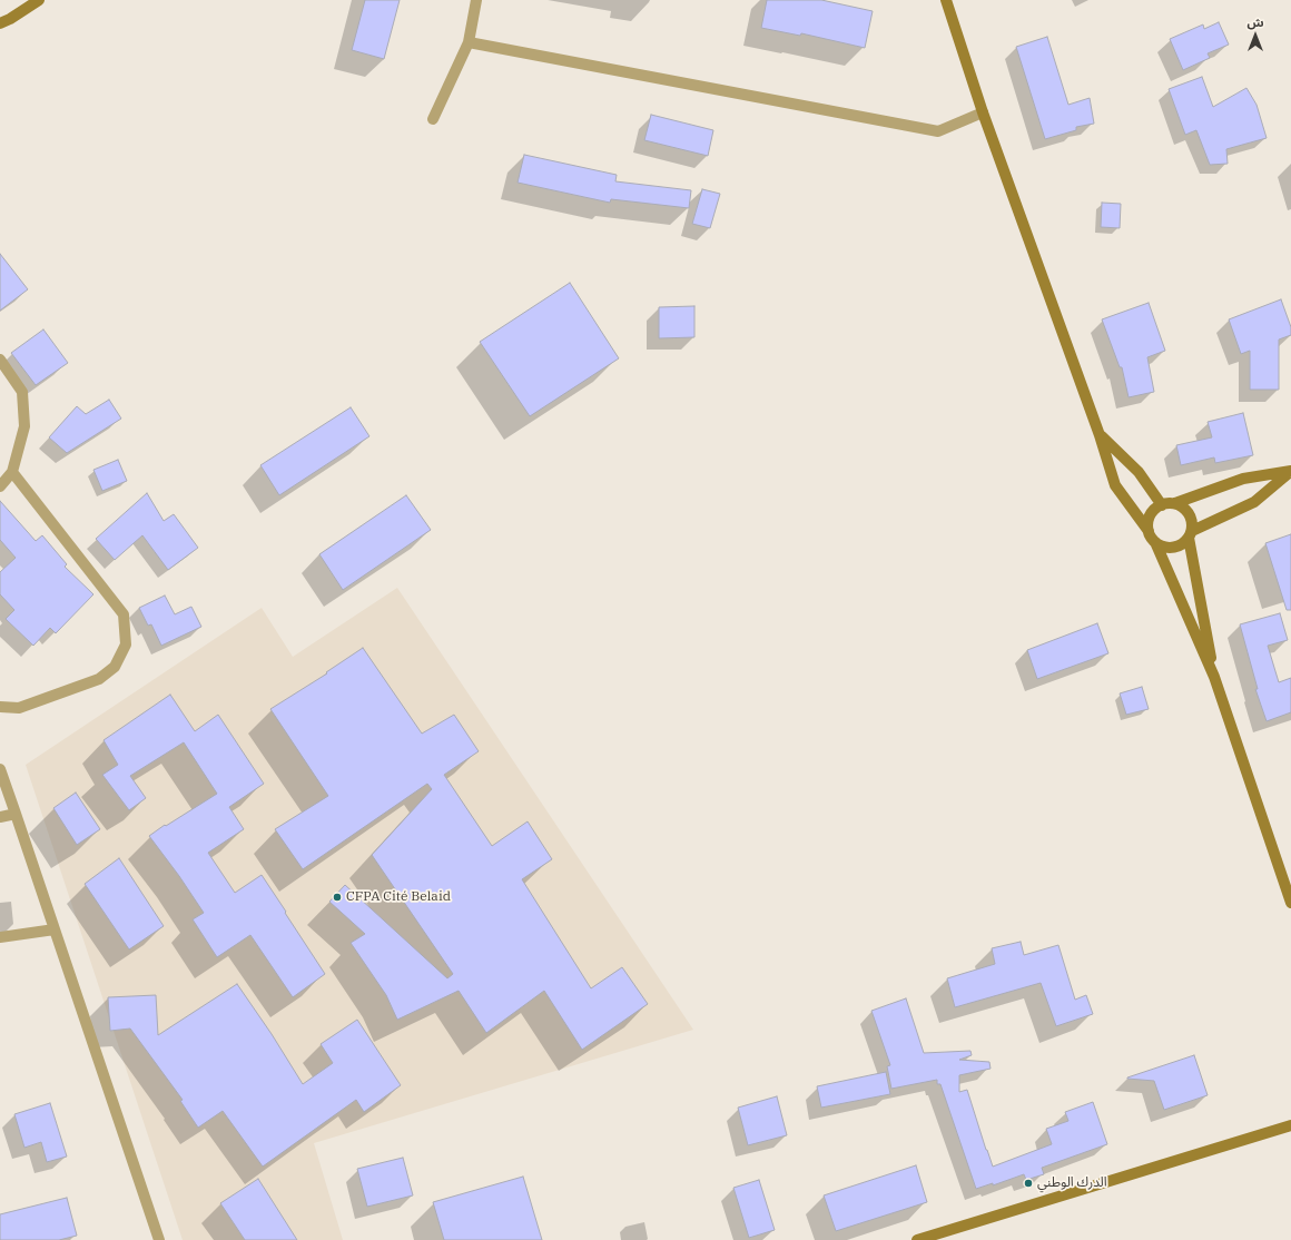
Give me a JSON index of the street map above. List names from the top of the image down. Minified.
{"places":["CFPA Cité Belaid","الدرك الوطني"],"north":"top"}
